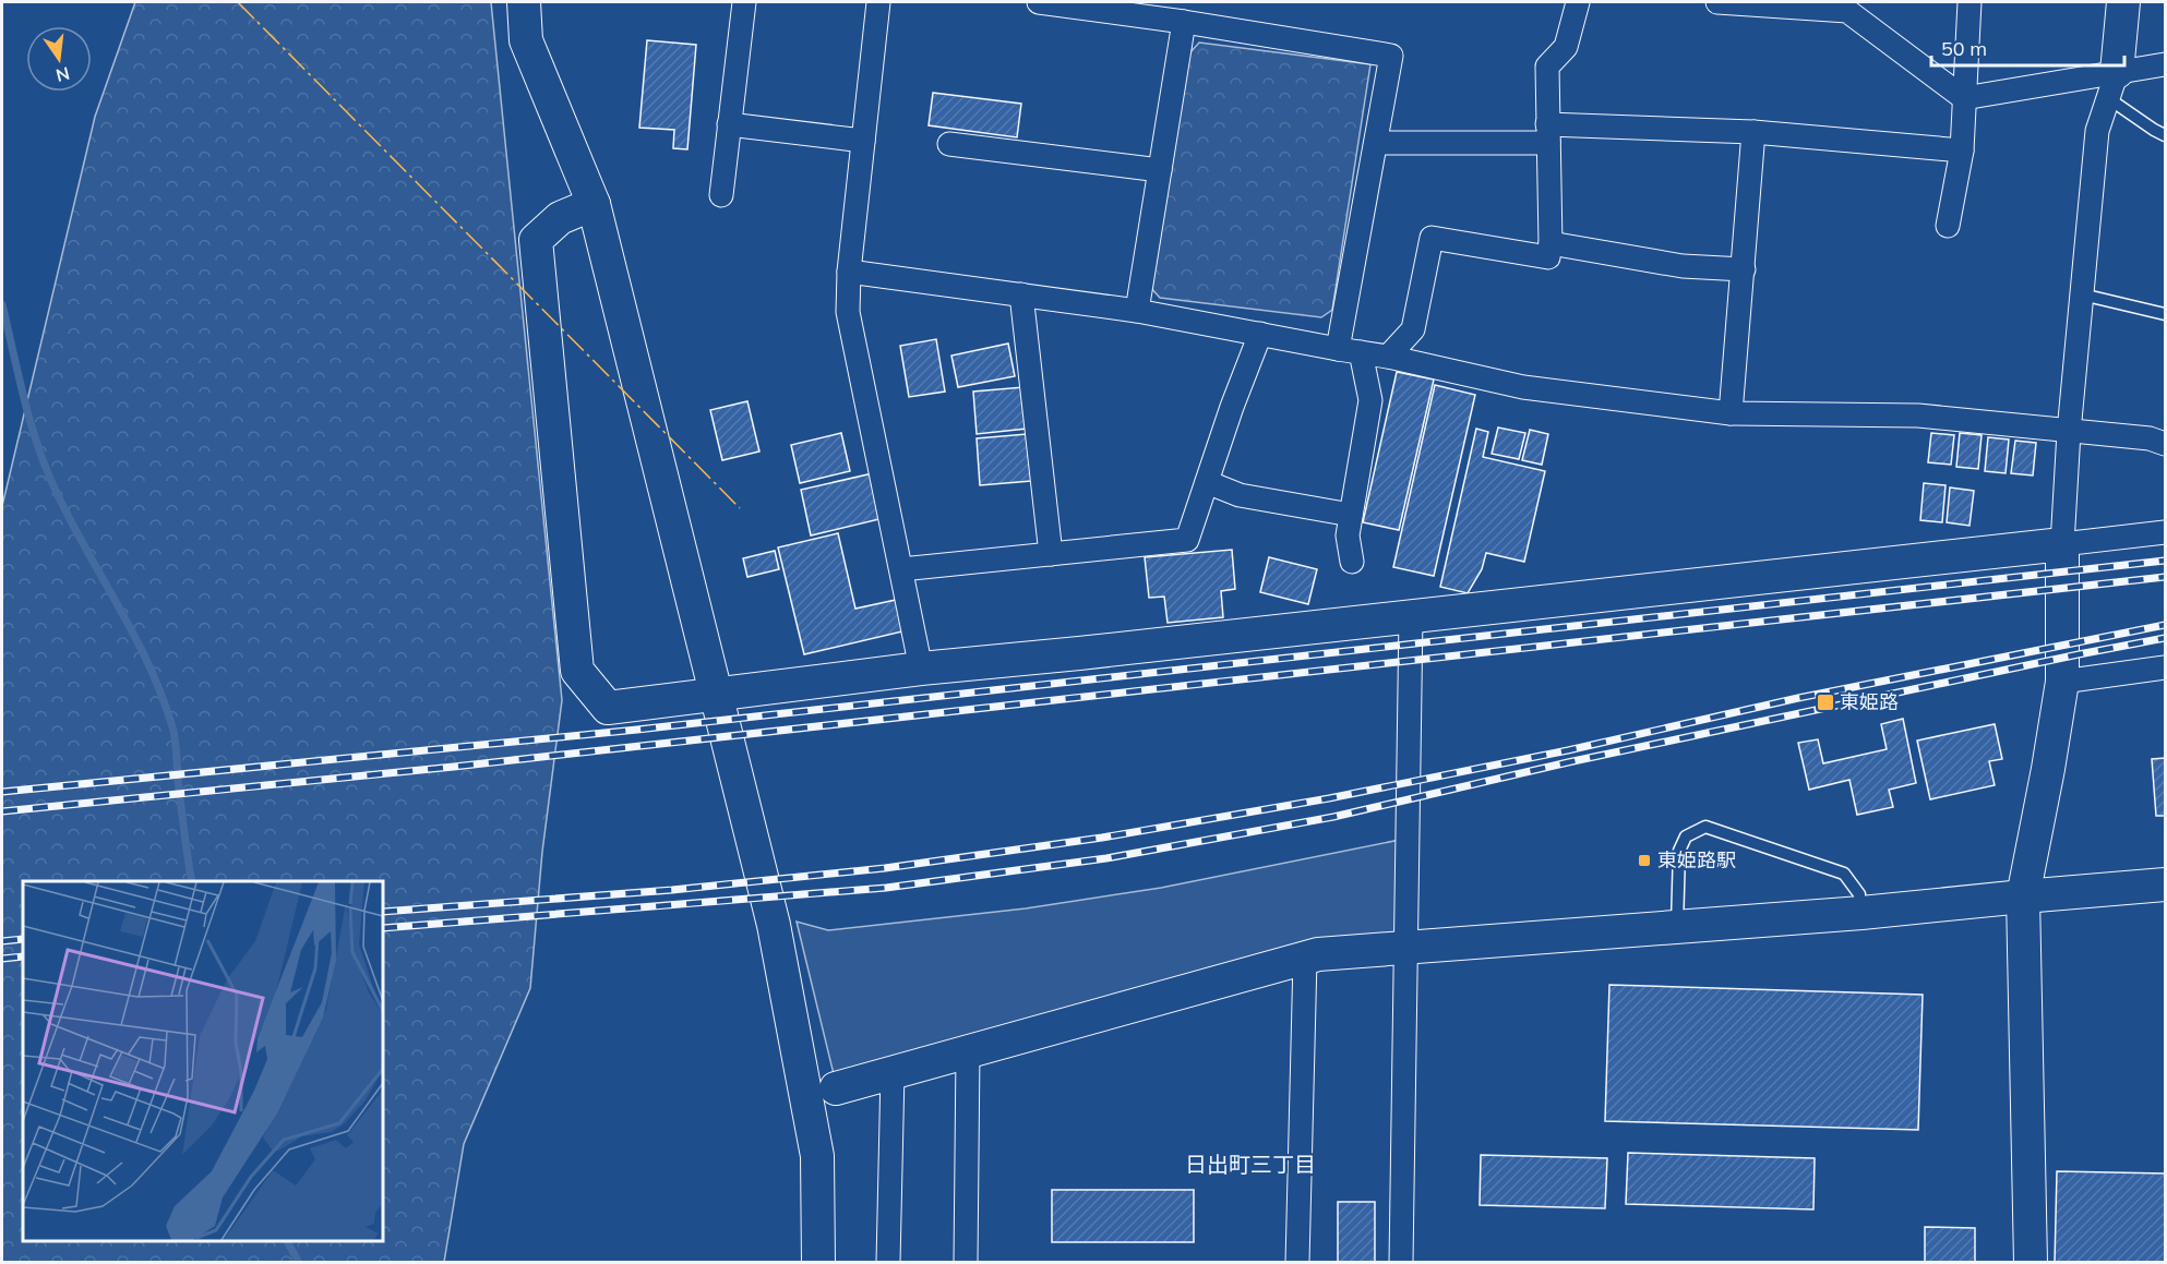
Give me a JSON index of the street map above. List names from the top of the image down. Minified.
{"districts":["日出町三丁目"],"places":{"transit":["東姫路","東姫路駅"]},"scale_bar":"50 m","north":"bottom"}
